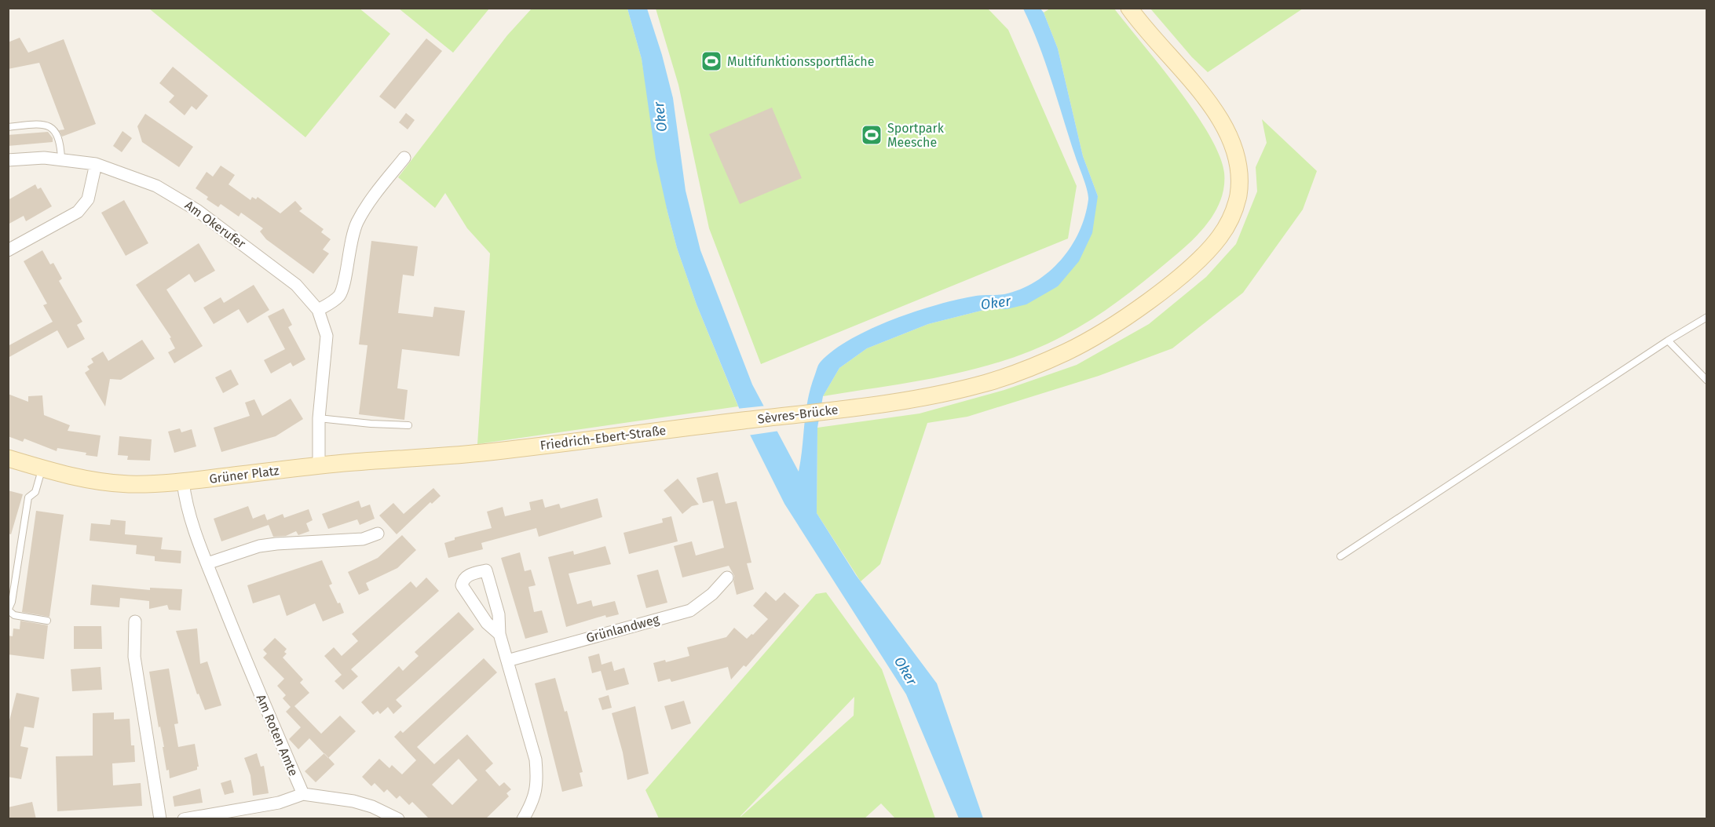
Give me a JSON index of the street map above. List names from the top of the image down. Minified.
{"streets":{"main road":["Sèvres-Brücke","Friedrich-Ebert-Straße","Grüner Platz"],"street":["Am Okerufer","Grünlandweg","Am Roten Amte"]},"crossings":[["Am Okerufer","Grüner Platz"],["Sèvres-Brücke","Friedrich-Ebert-Straße"],["Friedrich-Ebert-Straße","Grüner Platz"],["Grüner Platz","Am Roten Amte"]],"water":["Oker"],"places":{"sports":["Multifunktionssportfläche","Sportpark Meesche"]}}
